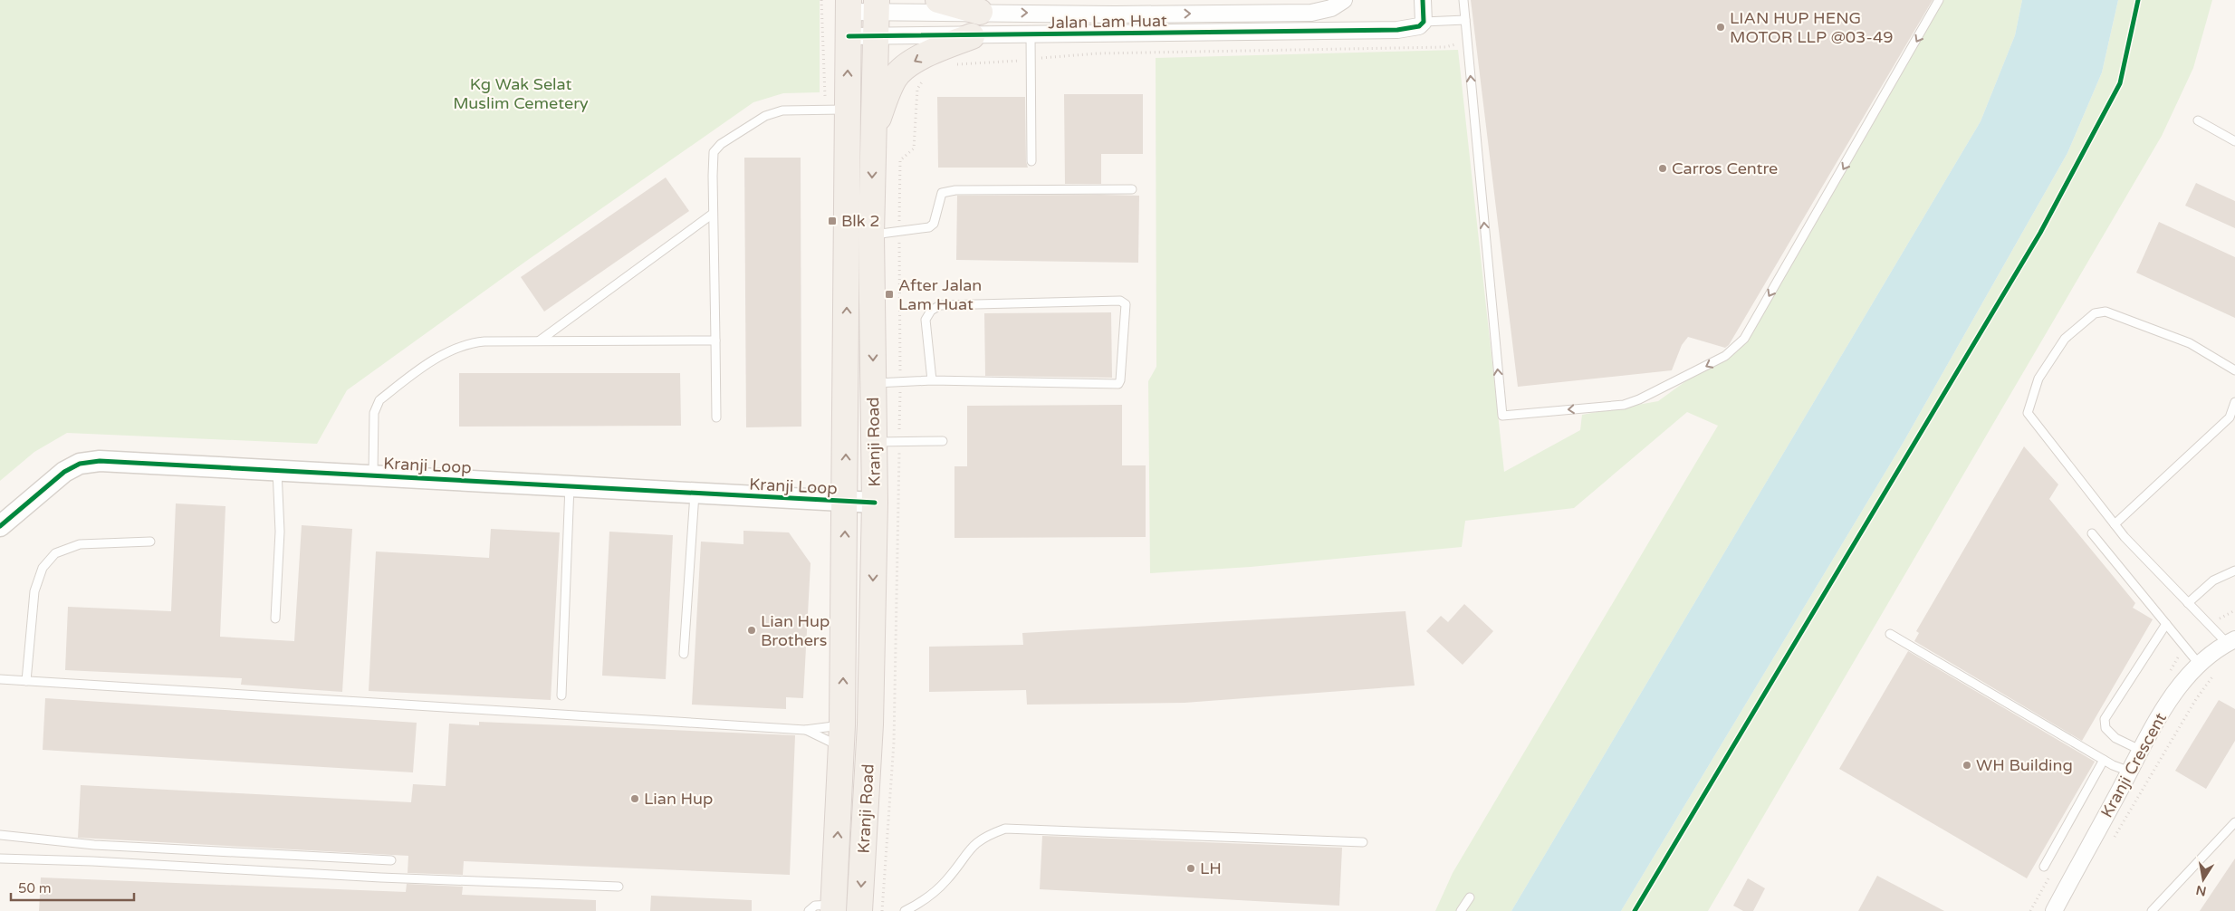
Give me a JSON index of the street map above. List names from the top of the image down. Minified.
{"streets":{"main road":["Kranji Road"],"street":["Jalan Lam Huat","Kranji Loop","Kranji Crescent"]},"crossings":[["Jalan Lam Huat","Kranji Road"],["Kranji Road","Kranji Loop"]],"parks":["Kg Wak Selat Muslim Cemetery"],"places":{"other":["LIAN HUP HENG MOTOR LLP @03-49","Carros Centre","Lian Hup Brothers","WH Building","Lian Hup","LH"],"transit":["Blk 2","After Jalan Lam Huat"]},"scale_bar":"50 m","north":"bottom"}
